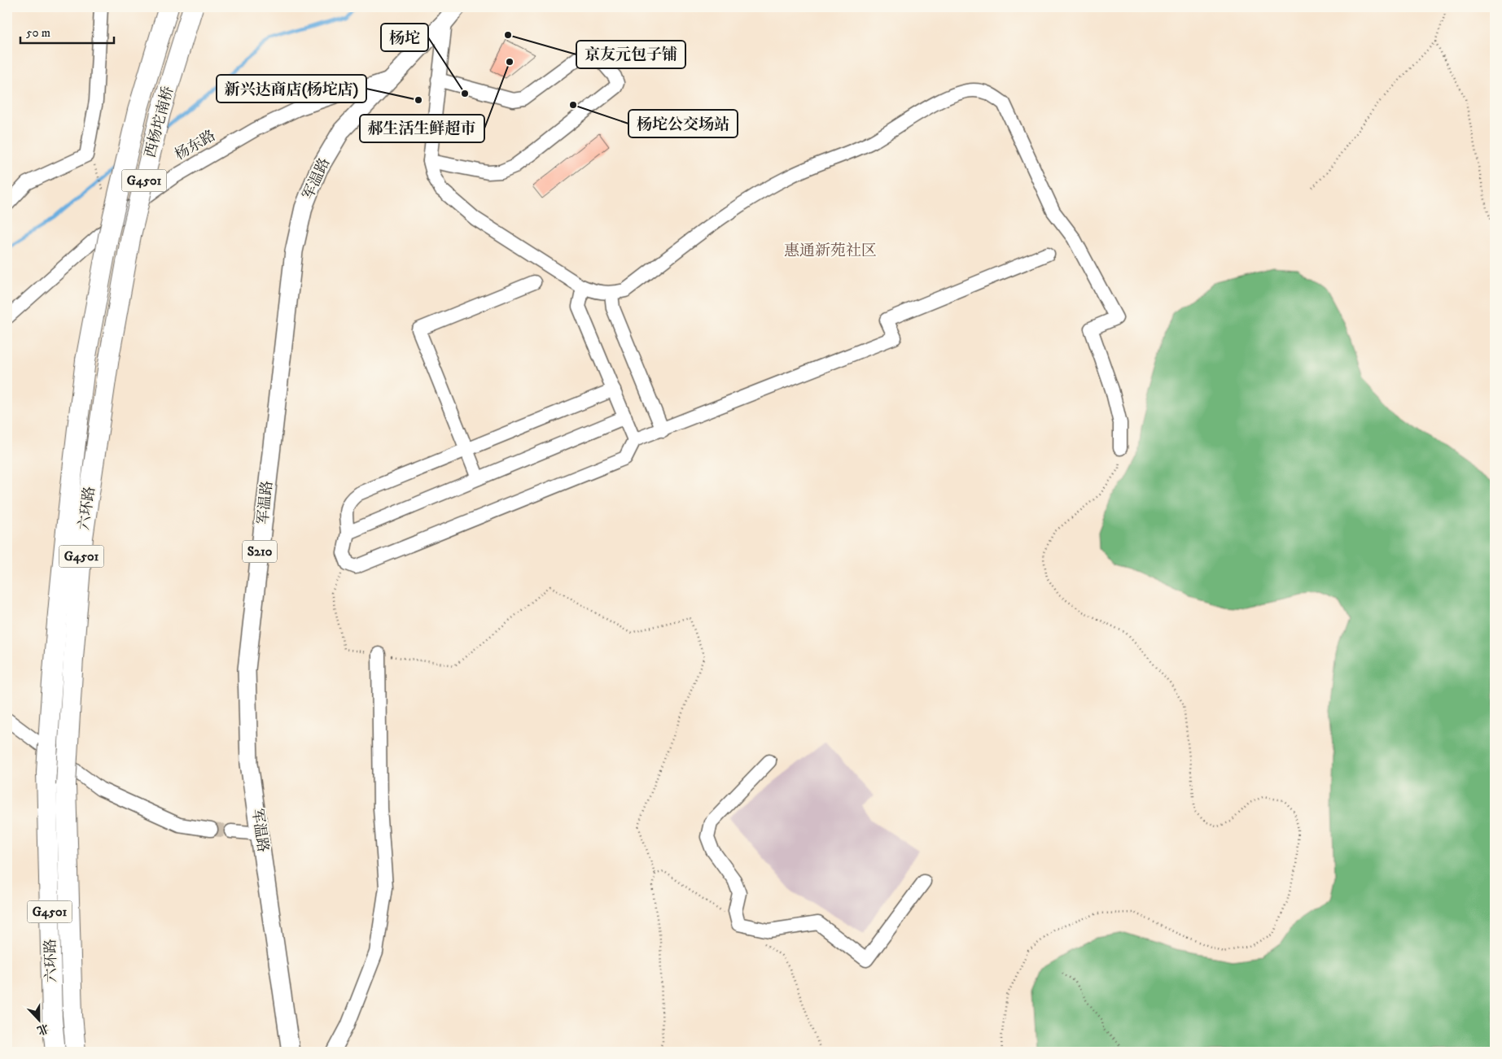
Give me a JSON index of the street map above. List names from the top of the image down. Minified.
{"streets":{"highway":["西杨坨南桥","G4501","六环路"],"main road":["军温路","S210"],"street":["杨东路"]},"crossings":[["西杨坨南桥","六环路"],["杨东路","军温路"]],"districts":["惠通新苑社区"],"places":["京友元包子铺","郝生活生鲜超市","杨坨","新兴达商店(杨坨店)","杨坨公交场站"],"scale_bar":"50 m","north":"bottom"}
